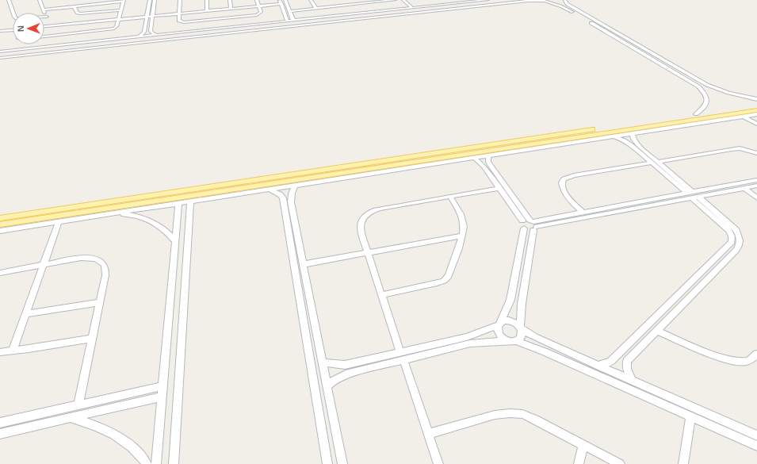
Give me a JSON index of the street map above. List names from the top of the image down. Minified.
{"north":"left"}
